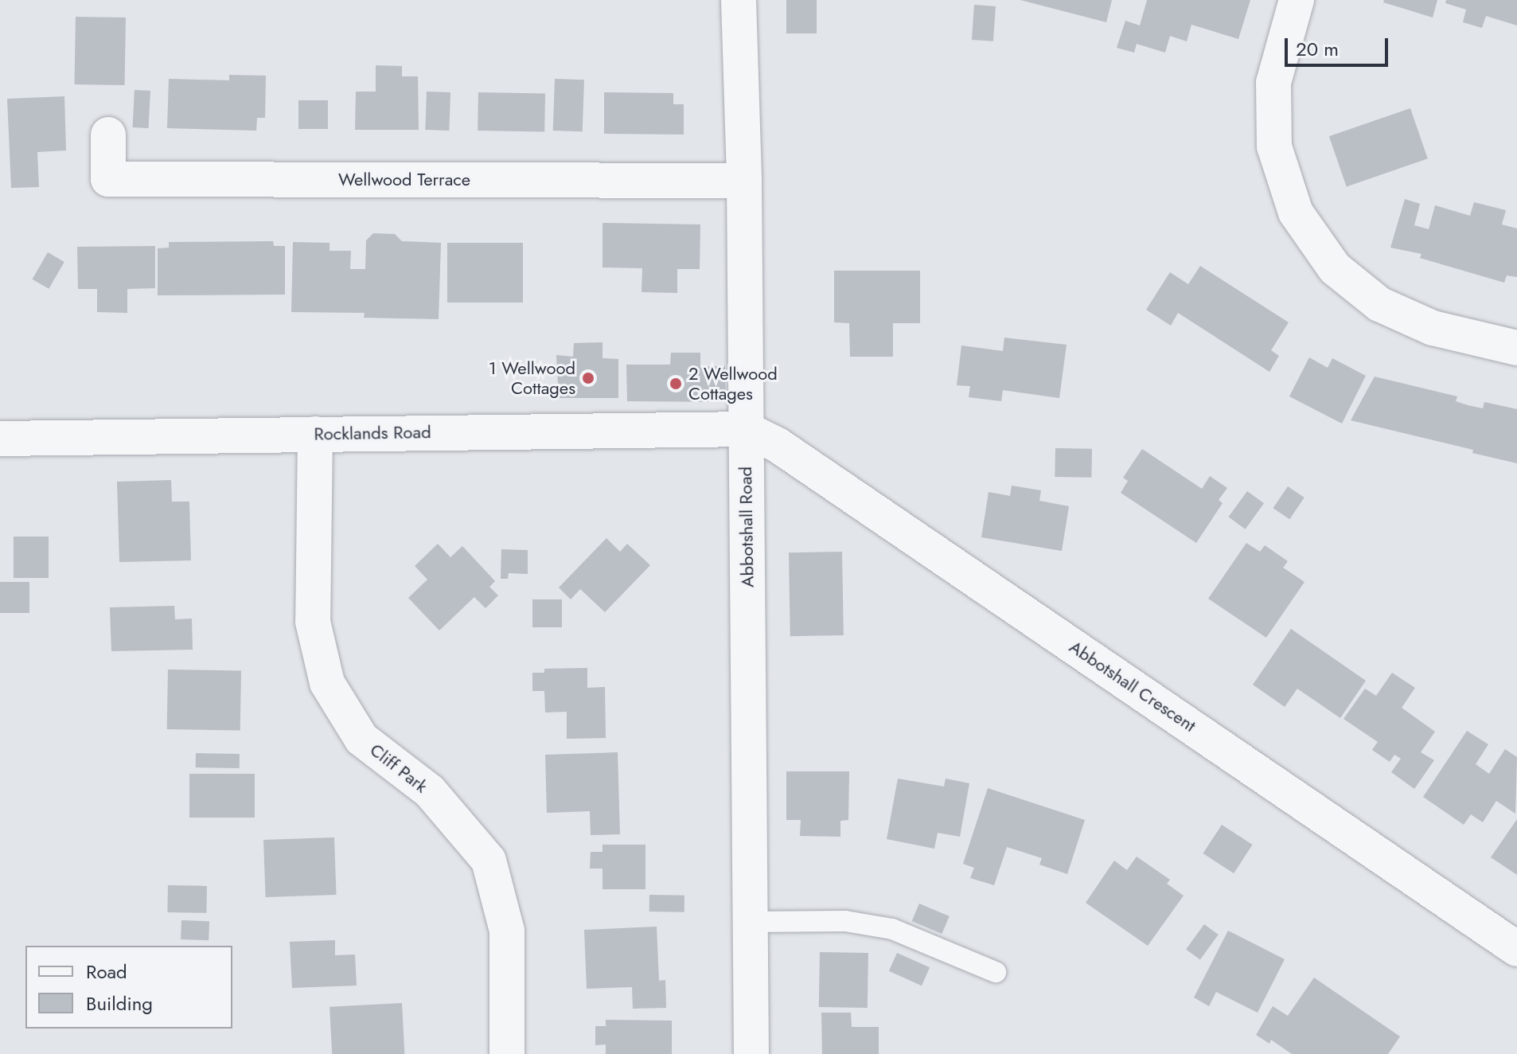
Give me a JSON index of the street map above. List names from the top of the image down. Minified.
{"streets":{"street":["Wellwood Terrace","Rocklands Road","Abbotshall Road","Abbotshall Crescent","Cliff Park"]},"crossings":[["Wellwood Terrace","Abbotshall Road"],["Rocklands Road","Abbotshall Road"],["Rocklands Road","Abbotshall Crescent"],["Rocklands Road","Cliff Park"],["Abbotshall Road","Abbotshall Crescent"]],"places":["1 Wellwood Cottages","2 Wellwood Cottages"],"legend":["Road","Building"],"scale_bar":"20 m"}
